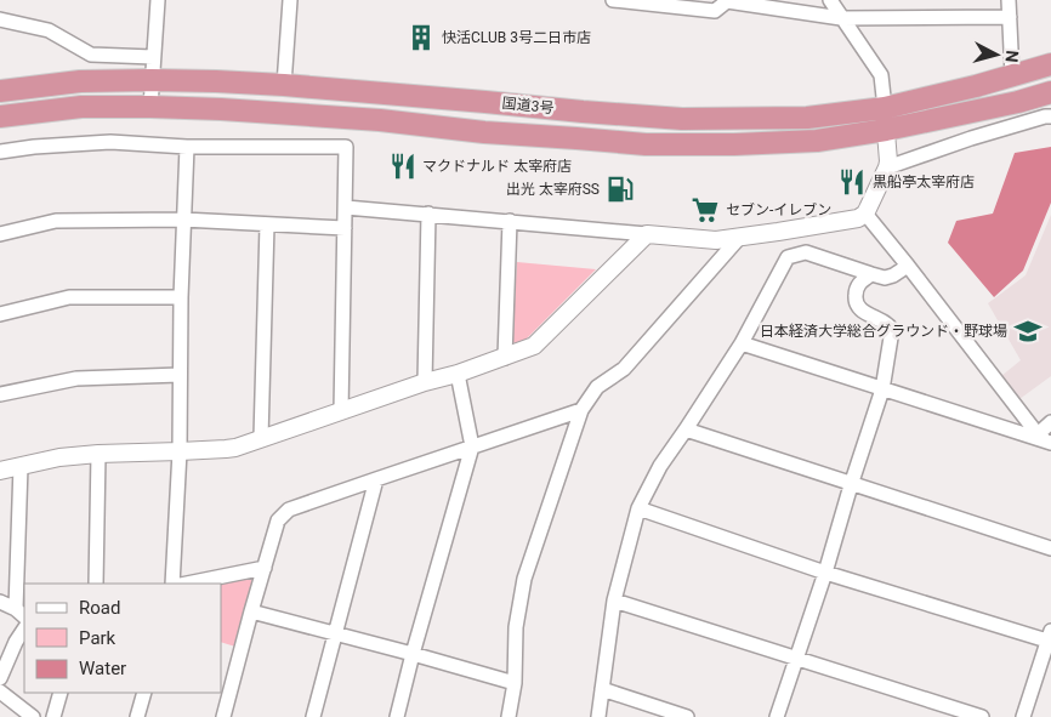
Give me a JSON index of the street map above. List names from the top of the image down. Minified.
{"streets":{"highway":["国道3号"]},"places":{"building":["快活CLUB 3号二日市店"],"restaurant":["マクドナルド 太宰府店","黒船亭太宰府店"],"fuel station":["出光 太宰府SS"],"supermarket":["セブン-イレブン"],"school or university":["日本経済大学総合グラウンド・野球場"]},"legend":["Road","Park","Water"],"north":"right"}
